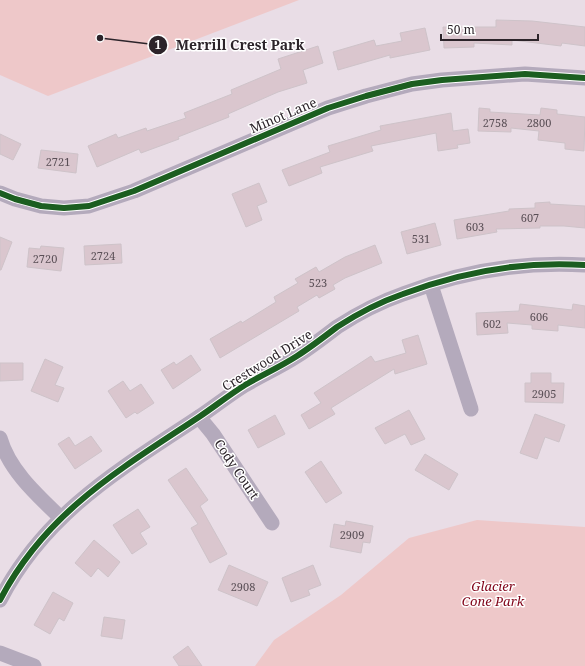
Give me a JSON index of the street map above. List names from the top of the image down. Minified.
{"streets":{"street":["Minot Lane","Crestwood Drive","Cody Court"]},"crossings":[["Crestwood Drive","Cody Court"]],"parks":["Glacier Cone Park"],"places":["Merrill Crest Park"],"house_numbers":["2758","2800","2721","607","603","531","2724","2720","523","606","602","2905","2909","2908"],"scale_bar":"50 m"}
